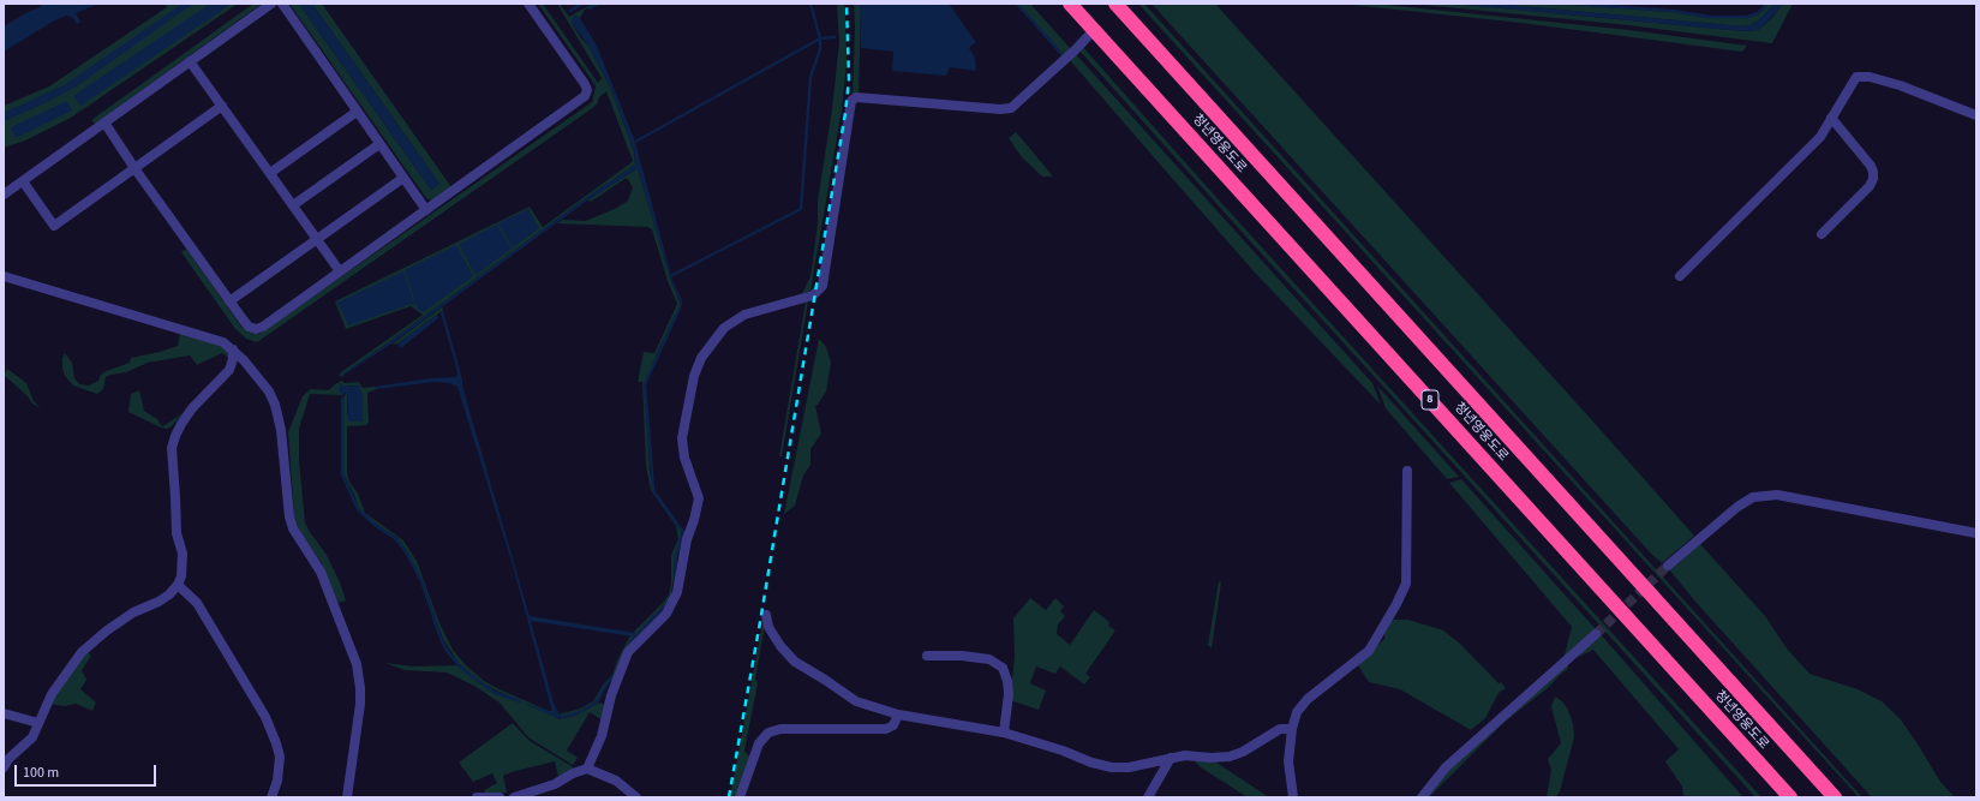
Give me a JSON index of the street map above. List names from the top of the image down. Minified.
{"streets":{"highway":["청년영웅도로","8"]},"scale_bar":"100 m"}
